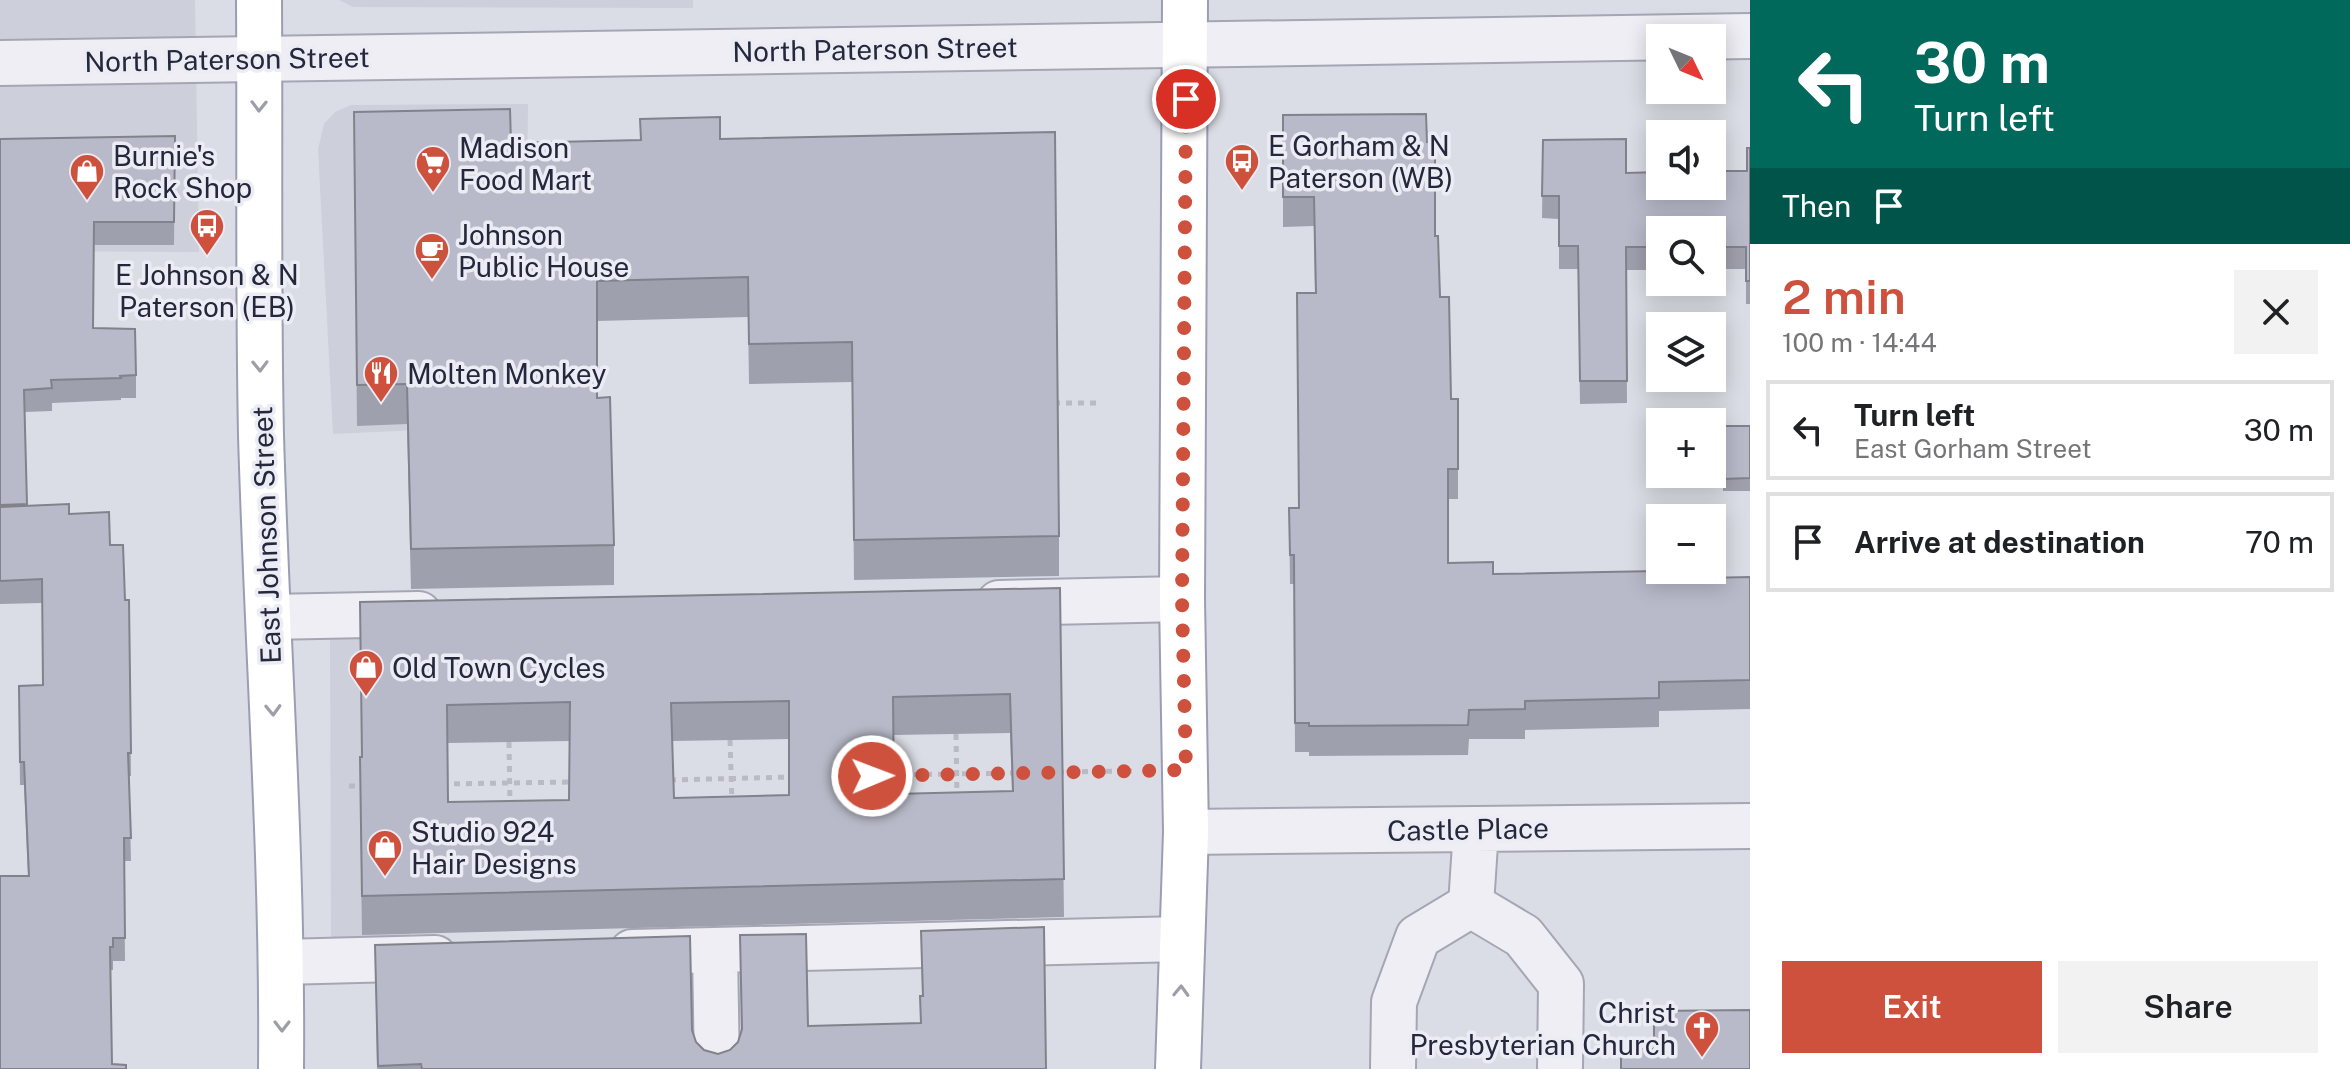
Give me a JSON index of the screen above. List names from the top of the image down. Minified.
{"streets":{"main road":["East Johnson Street"],"street":["North Paterson Street","Castle Place"]},"crossings":[["North Paterson Street","East Johnson Street"]],"one_way":["East Johnson Street"],"places":{"bus stop":["E Gorham & N Paterson (WB)","E Johnson & N Paterson (EB)"],"supermarket":["Madison Food Mart"],"shop":["Burnie's Rock Shop","Old Town Cycles","Studio 924 Hair Designs"],"cafe":["Johnson Public House"],"restaurant":["Molten Monkey"],"church":["Christ Presbyterian Church"]},"north":"bottom right","page":{"turn":["30 m","Turn left"],"map_buttons":["+","−"],"then":"Then","heading":["2 min","100 m · 14:44"],"list":[{"name":"Turn left","note":"East Gorham Street","value":"30 m"},{"name":"Arrive at destination","value":"70 m"}],"buttons":["Exit","Share"]}}
